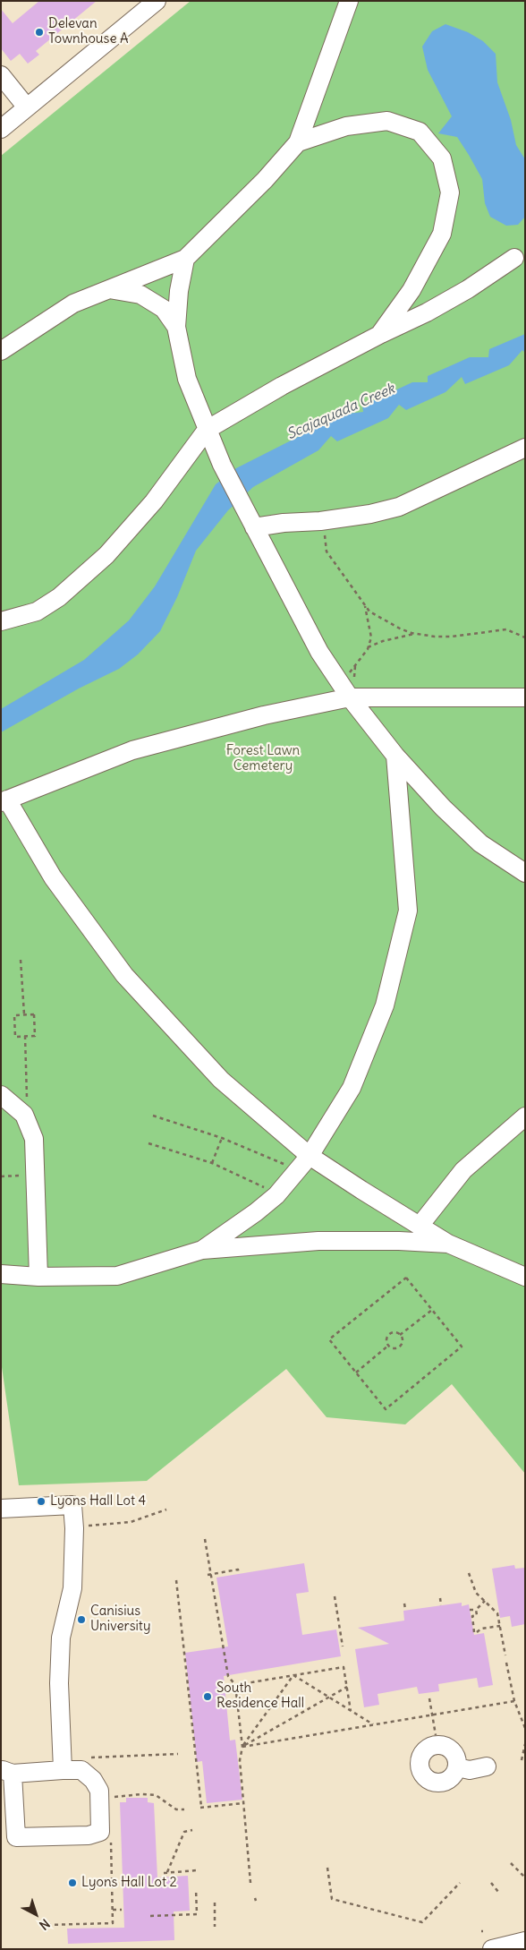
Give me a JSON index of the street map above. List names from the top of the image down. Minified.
{"water":["Scajaquada Creek"],"parks":["Forest Lawn Cemetery"],"places":["Delevan Townhouse A","Lyons Hall Lot 4","Canisius University","South Residence Hall","Lyons Hall Lot 2"],"north":"bottom right"}
